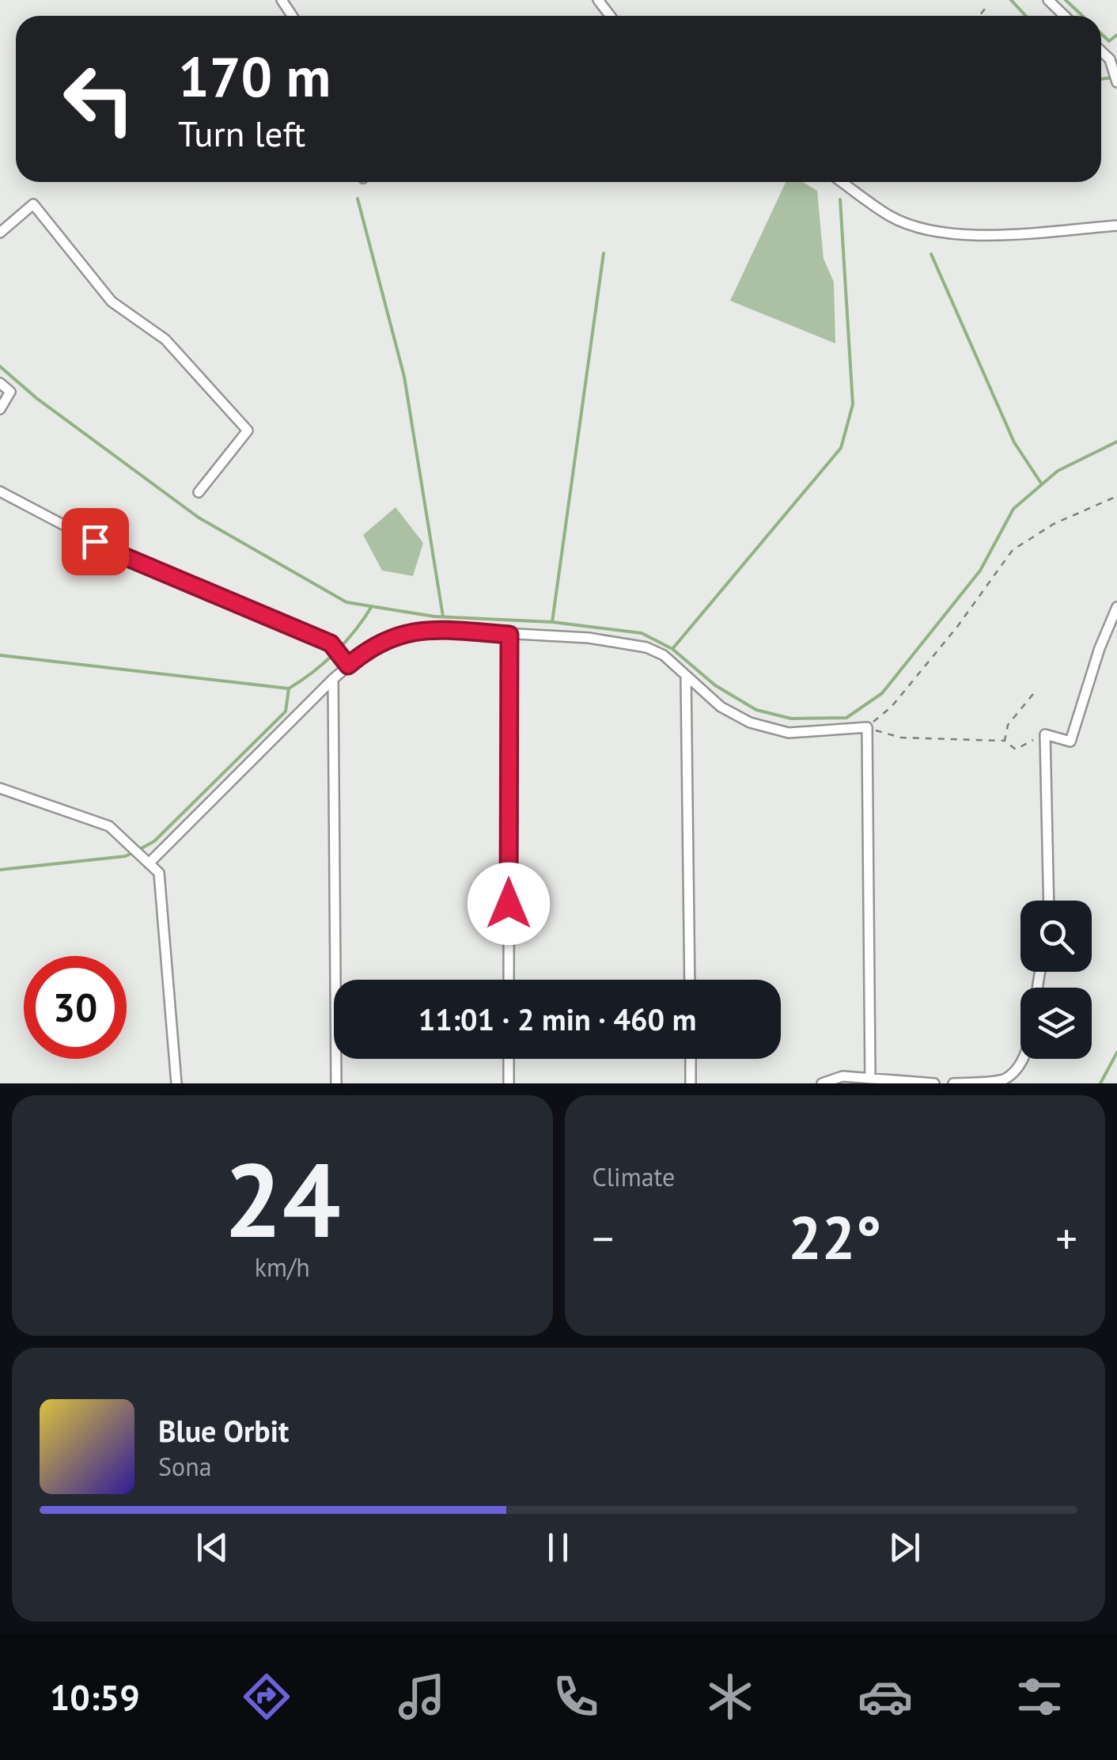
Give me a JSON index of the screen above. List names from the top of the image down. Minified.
{"page":{"turn":["170 m","Turn left"],"limit":"30","trip":"11:01 · 2 min · 460 m","tile":[["24","km/h"],"Climate"],"heat":["−","22°","+"],"song":["Blue Orbit","Sona"],"tabs":"10:59"}}
